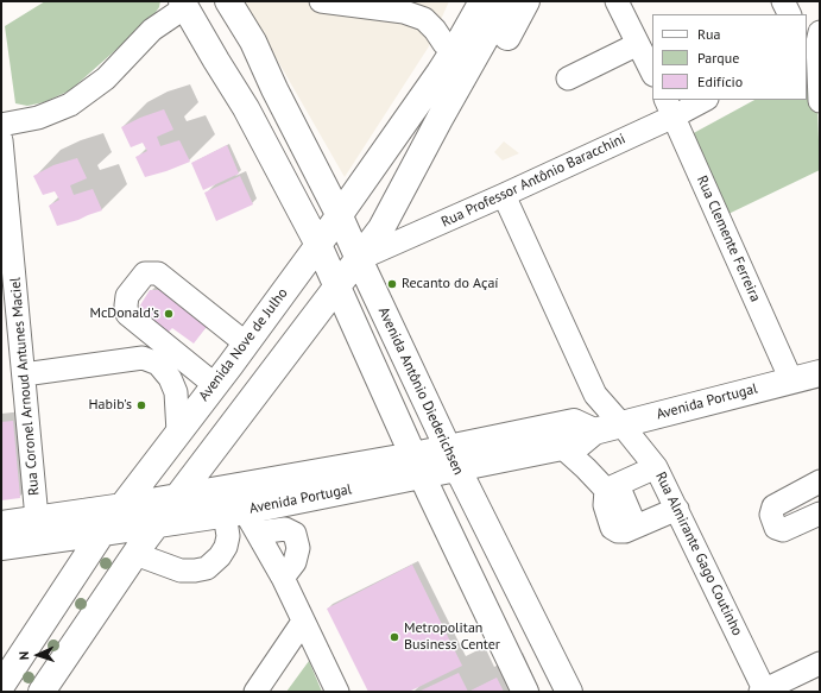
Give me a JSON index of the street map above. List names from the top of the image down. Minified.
{"streets":{"main road":["Avenida Nove de Julho","Avenida Antônio Diederichsen","Avenida Portugal"],"street":["Rua Professor Antônio Baracchini","Rua Clemente Ferreira","Rua Coronel Arnoud Antunes Maciel","Rua Almirante Gago Coutinho"]},"crossings":[["Rua Professor Antônio Baracchini","Rua Clemente Ferreira"],["Rua Professor Antônio Baracchini","Avenida Antônio Diederichsen"],["Rua Professor Antônio Baracchini","Rua Almirante Gago Coutinho"],["Rua Clemente Ferreira","Avenida Portugal"],["Avenida Nove de Julho","Avenida Antônio Diederichsen"],["Avenida Nove de Julho","Avenida Portugal"],["Rua Coronel Arnoud Antunes Maciel","Avenida Portugal"],["Avenida Antônio Diederichsen","Avenida Portugal"],["Avenida Portugal","Rua Almirante Gago Coutinho"]],"places":["Recanto do Açaí","McDonald's","Habib's","Metropolitan Business Center"],"legend":["Rua","Parque","Edifício"],"north":"left"}
